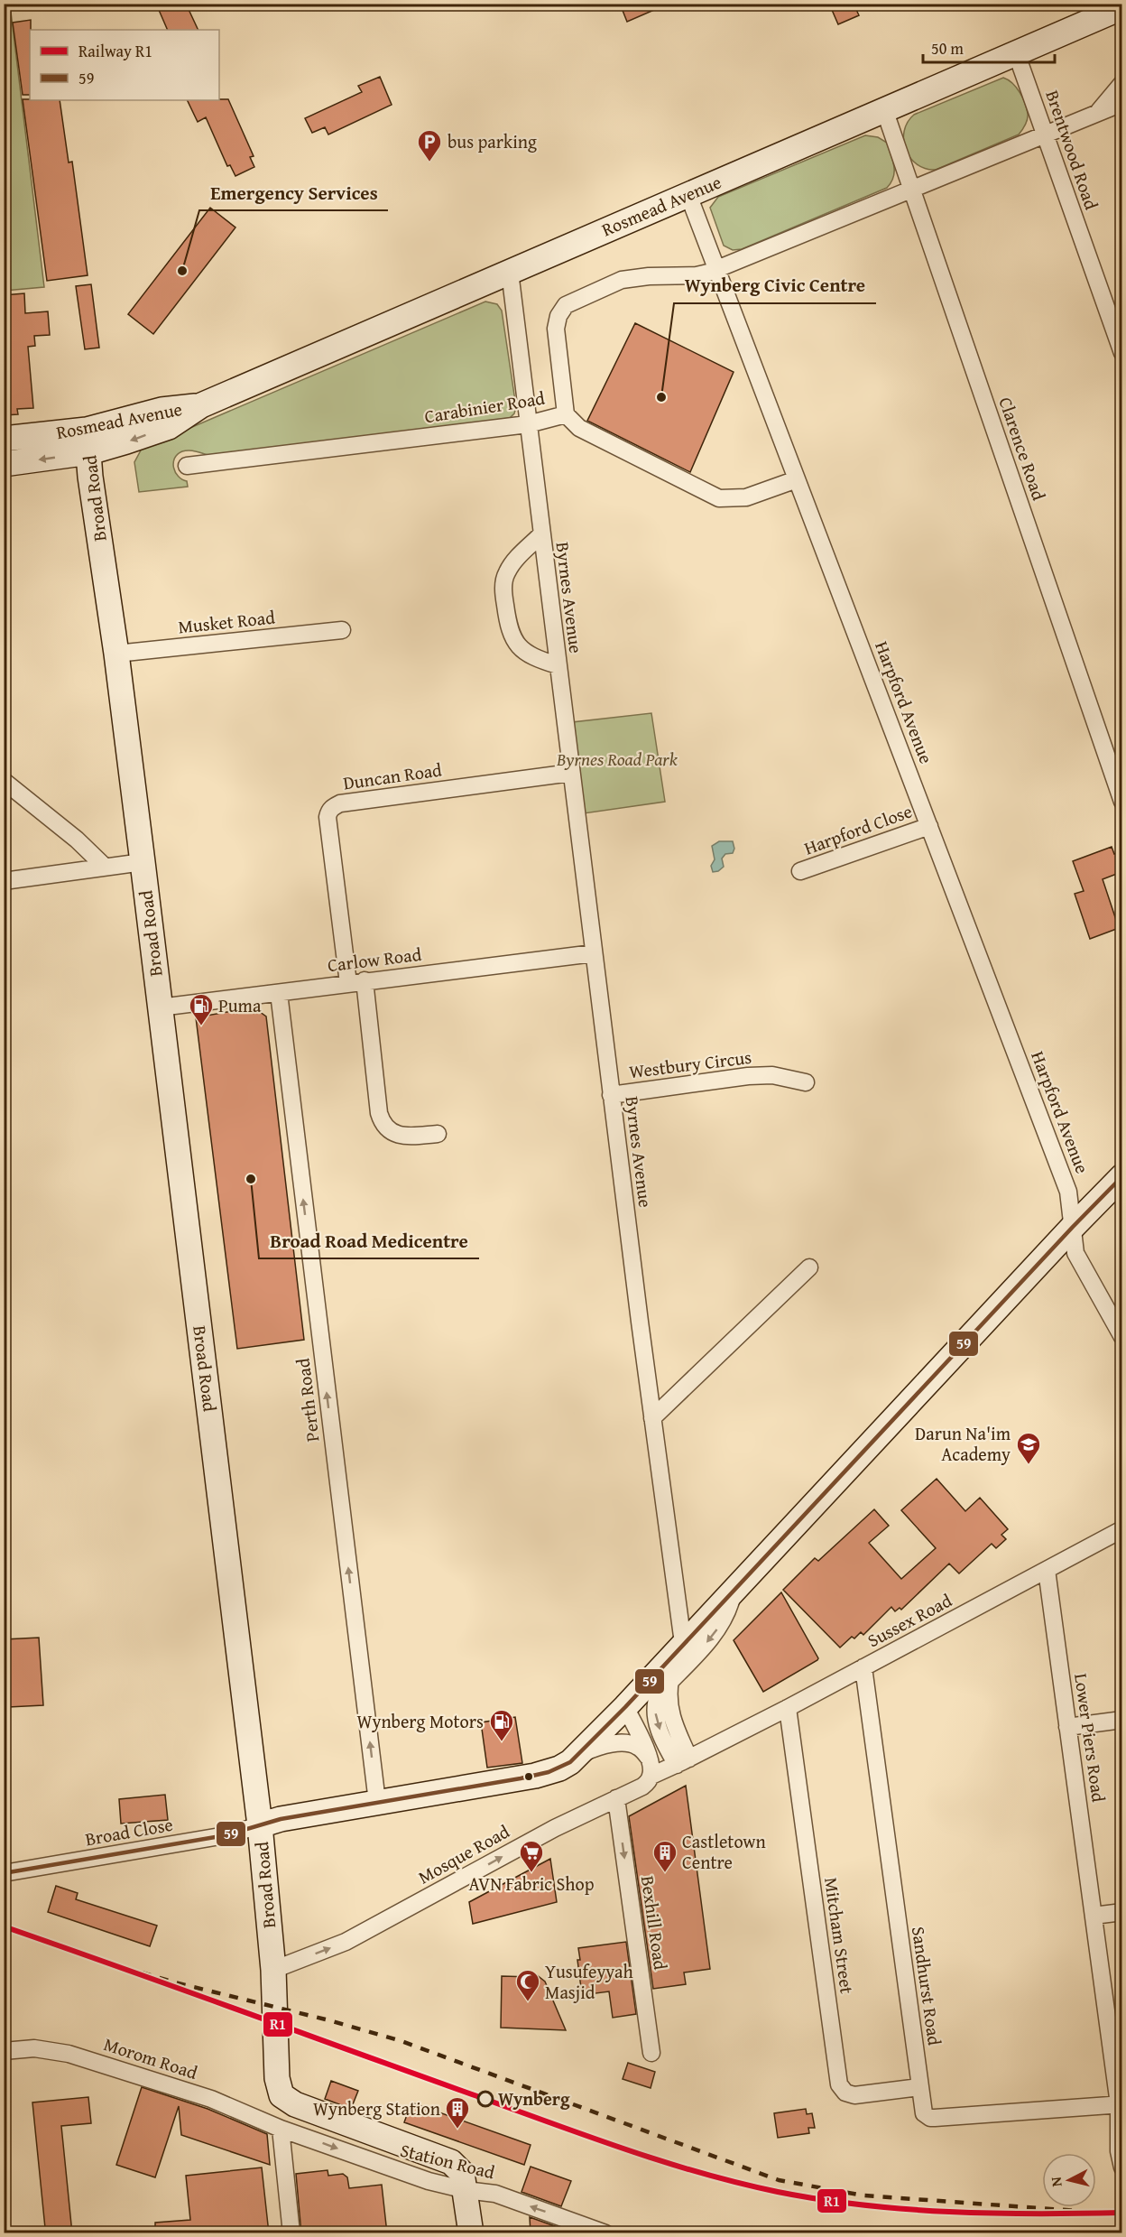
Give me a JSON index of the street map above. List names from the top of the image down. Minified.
{"streets":{"street":["Brentwood Road","Rosmead Avenue","Carabinier Road","Clarence Road","Broad Road","Byrnes Avenue","Musket Road","Harpford Avenue","Duncan Road","Harpford Close","Carlow Road","Westbury Circus","Perth Road","Sussex Road","Lower Piers Road","Broad Close","Mosque Road","Bexhill Road","Mitcham Street","Sandhurst Road","Morom Road","Station Road"]},"crossings":[["Brentwood Road","Rosmead Avenue"],["Rosmead Avenue","Clarence Road"],["Rosmead Avenue","Broad Road"],["Rosmead Avenue","Byrnes Avenue"],["Rosmead Avenue","Harpford Avenue"],["Carabinier Road","Byrnes Avenue"],["Carabinier Road","Harpford Avenue"],["Broad Road","Musket Road"],["Broad Road","Carlow Road"],["Broad Road","Broad Close"],["Broad Road","Mosque Road"],["Broad Road","Station Road"],["Byrnes Avenue","Duncan Road"],["Byrnes Avenue","Carlow Road"],["Byrnes Avenue","Westbury Circus"],["Harpford Avenue","Harpford Close"],["Duncan Road","Carlow Road"],["Carlow Road","Perth Road"],["Sussex Road","Lower Piers Road"],["Sussex Road","Mosque Road"],["Sussex Road","Mitcham Street"],["Sussex Road","Sandhurst Road"],["Lower Piers Road","Sandhurst Road"],["Mosque Road","Bexhill Road"],["Mitcham Street","Sandhurst Road"],["Morom Road","Station Road"]],"one_way":["Perth Road","Bexhill Road"],"parks":["Byrnes Road Park"],"places":{"parking":["bus parking"],"other":["Emergency Services","Wynberg Civic Centre","Broad Road Medicentre","Wynberg"],"fuel station":["Puma","Wynberg Motors"],"school or university":["Darun Na'im Academy"],"supermarket":["AVN Fabric Shop"],"building":["Castletown Centre","Wynberg Station"],"mosque":["Yusufeyyah Masjid"]},"lines":["transit line 59","rail line R1"],"legend":["Railway R1","59"],"scale_bar":"50 m","north":"left"}
